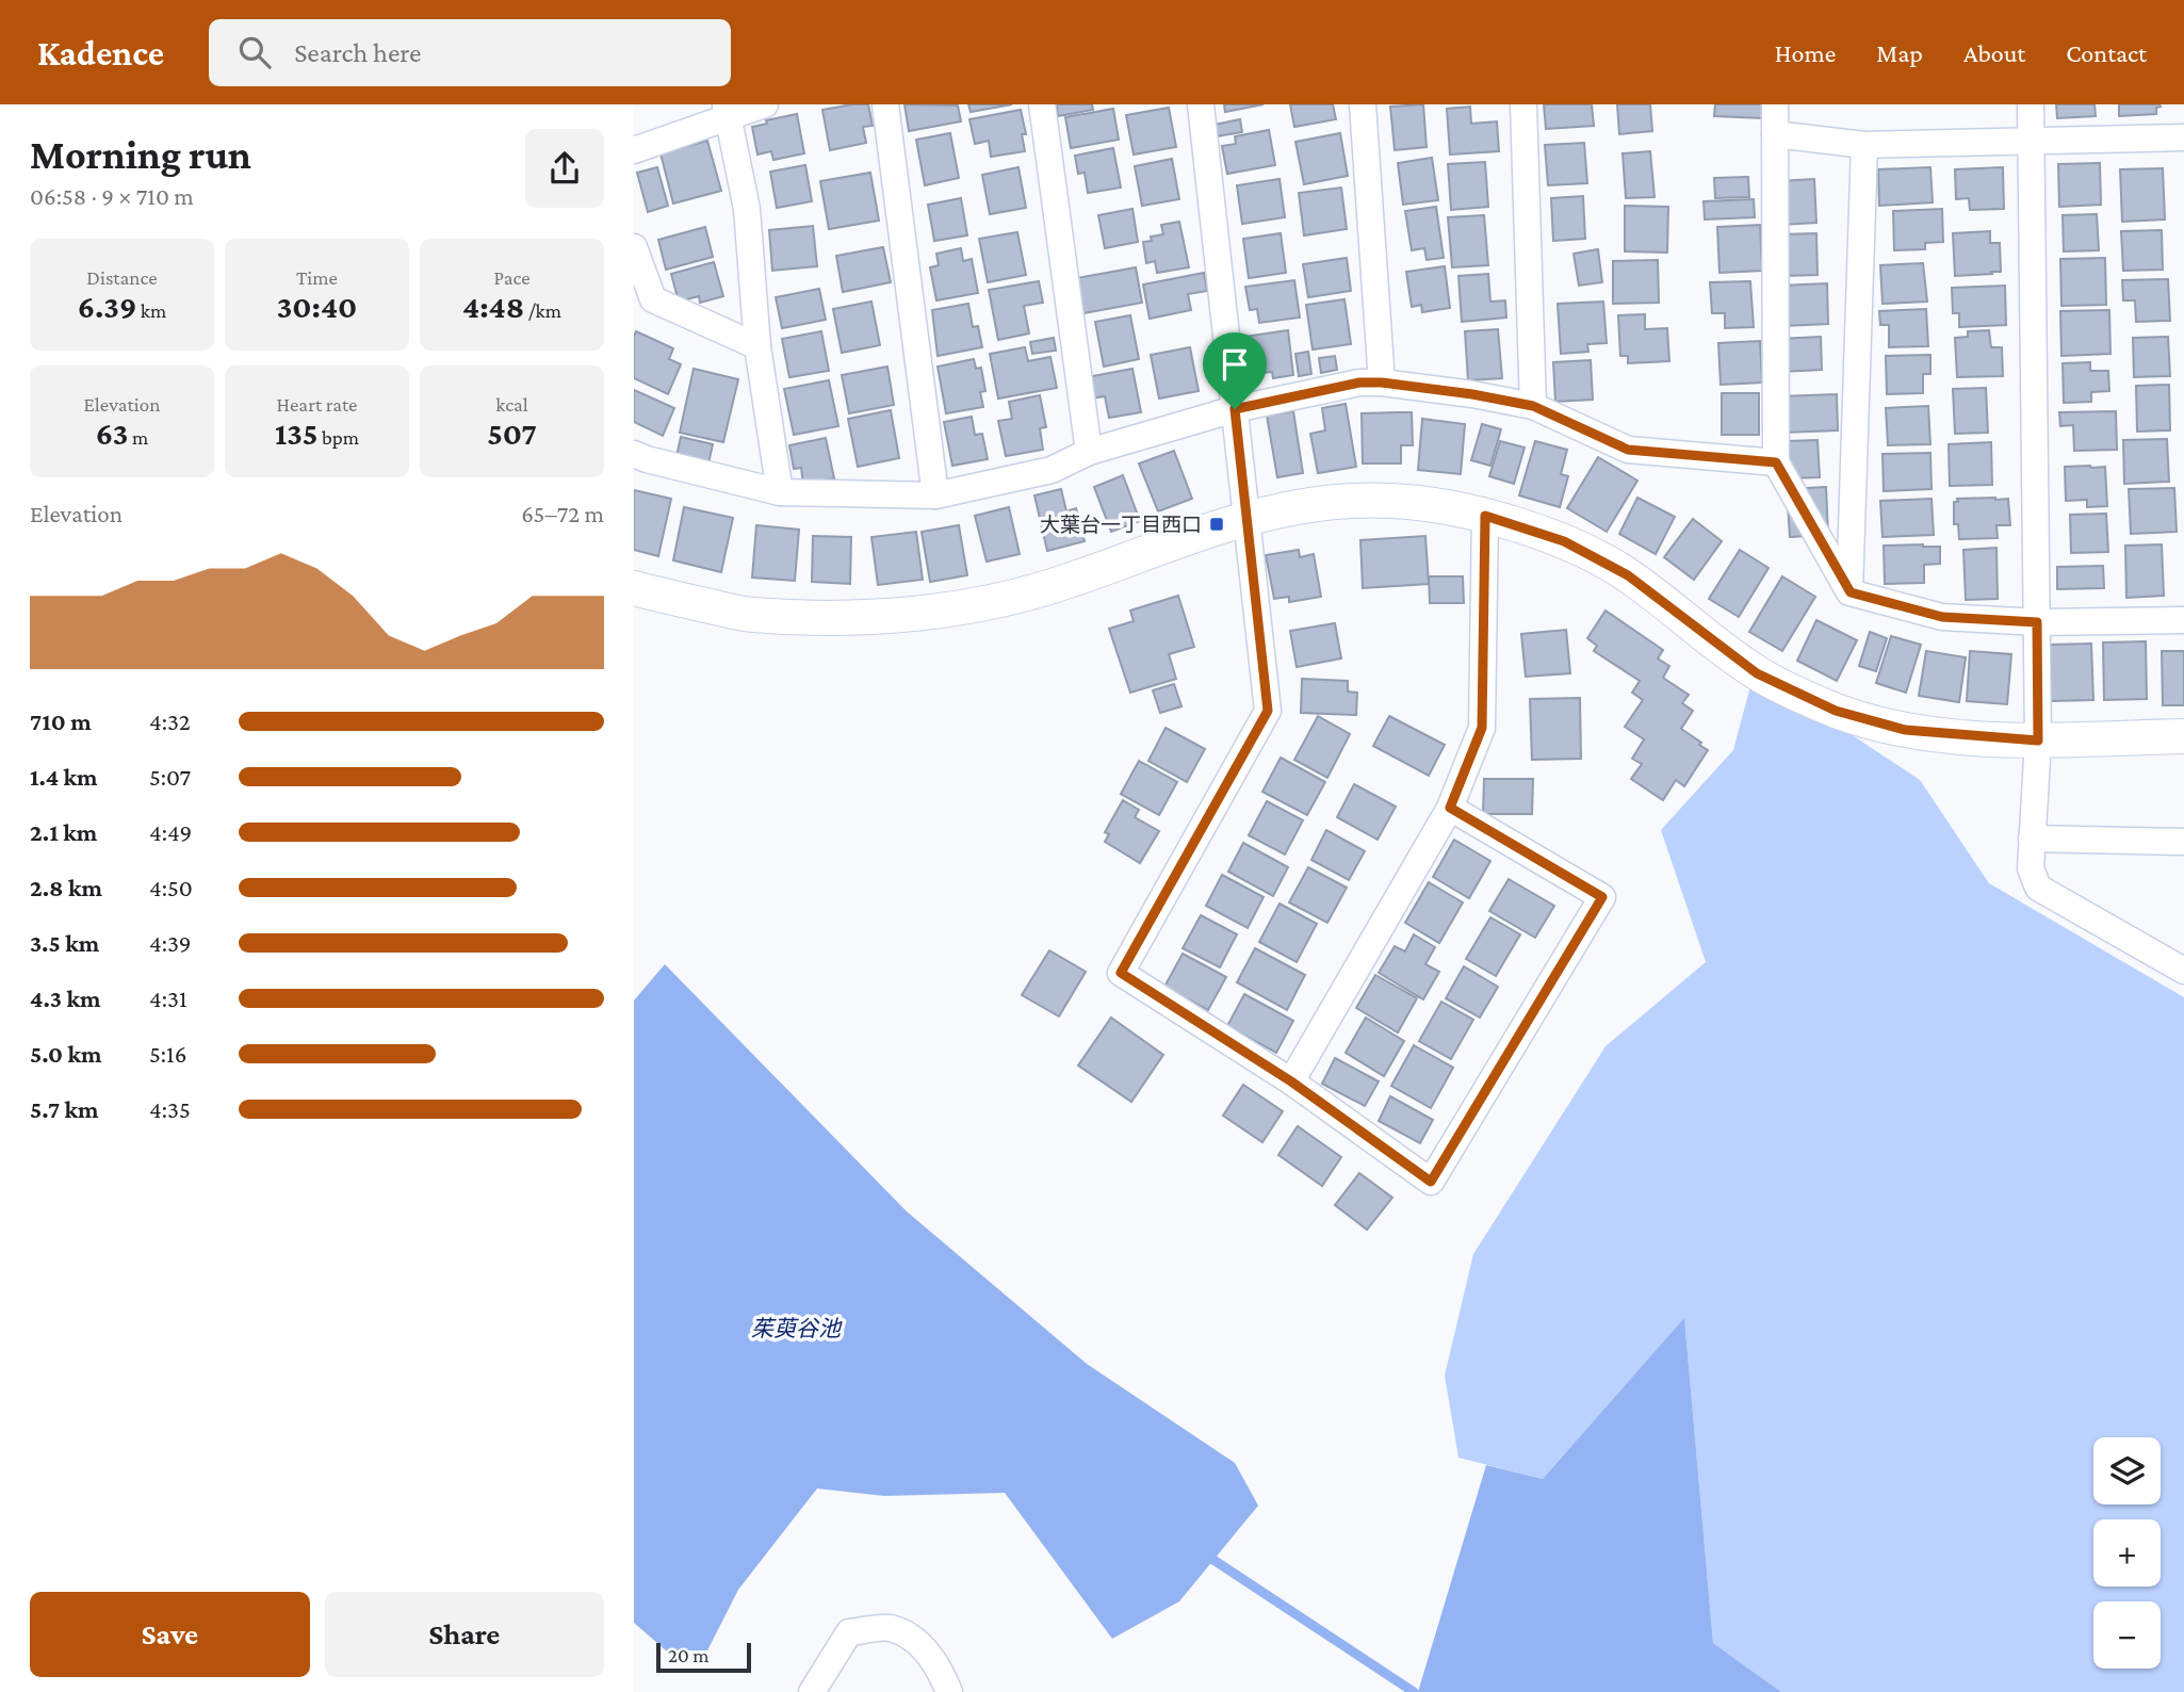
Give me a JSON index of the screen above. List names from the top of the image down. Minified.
{"water":["茱萸谷池"],"places":{"transit":["大葉台一丁目西口"]},"scale_bar":"20 m","page":{"header":"Kadence","search":"Search here","nav":["Home","Map","About","Contact"],"heading":["Morning run","06:58 · 9 × 710 m"],"stats":[["Distance","6.39 km"],["Time","30:40"],["Pace","4:48 /km"],["Elevation","63 m"],["Heart rate","135 bpm"],["kcal","507"]],"chart":["Elevation","65–72 m"],"list":[{"name":"710 m","note":"4:32"},{"name":"1.4 km","note":"5:07"},{"name":"2.1 km","note":"4:49"},{"name":"2.8 km","note":"4:50"},{"name":"3.5 km","note":"4:39"},{"name":"4.3 km","note":"4:31"},{"name":"5.0 km","note":"5:16"},{"name":"5.7 km","note":"4:35"}],"map_buttons":["+","−"],"buttons":["Save","Share"],"scale":"20 m"}}
